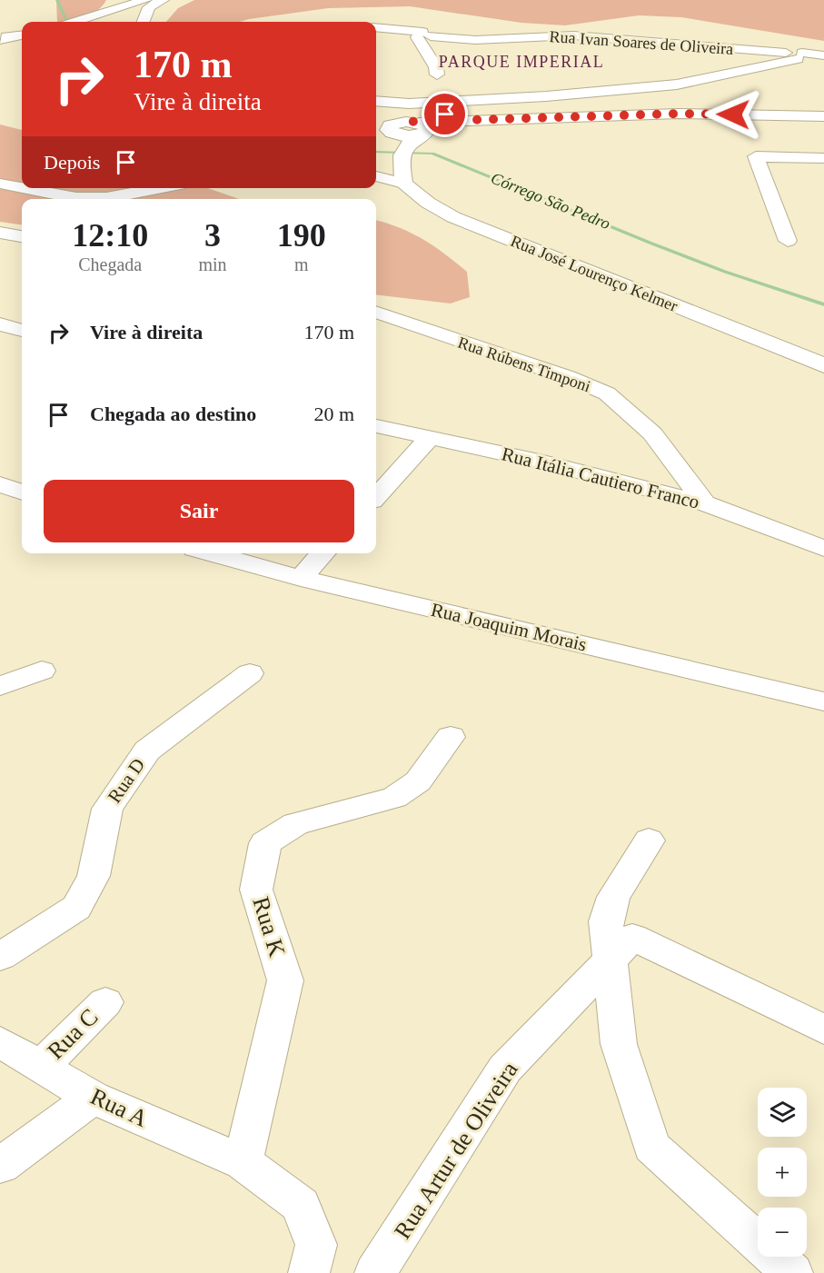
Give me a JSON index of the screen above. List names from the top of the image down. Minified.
{"streets":{"main road":["Rua José Lourenço Kelmer"],"street":["Rua Ivan Soares de Oliveira","Rua Rúbens Timponi","Rua Itália Cautiero Franco","Rua Joaquim Morais","Rua D","Rua K","Rua C","Rua A","Rua Artur de Oliveira"]},"crossings":[["Rua Rúbens Timponi","Rua Itália Cautiero Franco"],["Rua K","Rua A"],["Rua C","Rua A"]],"districts":["PARQUE IMPERIAL"],"water":["Córrego São Pedro"],"page":{"turn":["170 m","Vire à direita"],"then":"Depois","eta":["12:10","Chegada","3","min","190","m"],"list":[{"name":"Vire à direita","value":"170 m"},{"name":"Chegada ao destino","value":"20 m"}],"buttons":"Sair","map_buttons":["+","−"]}}
